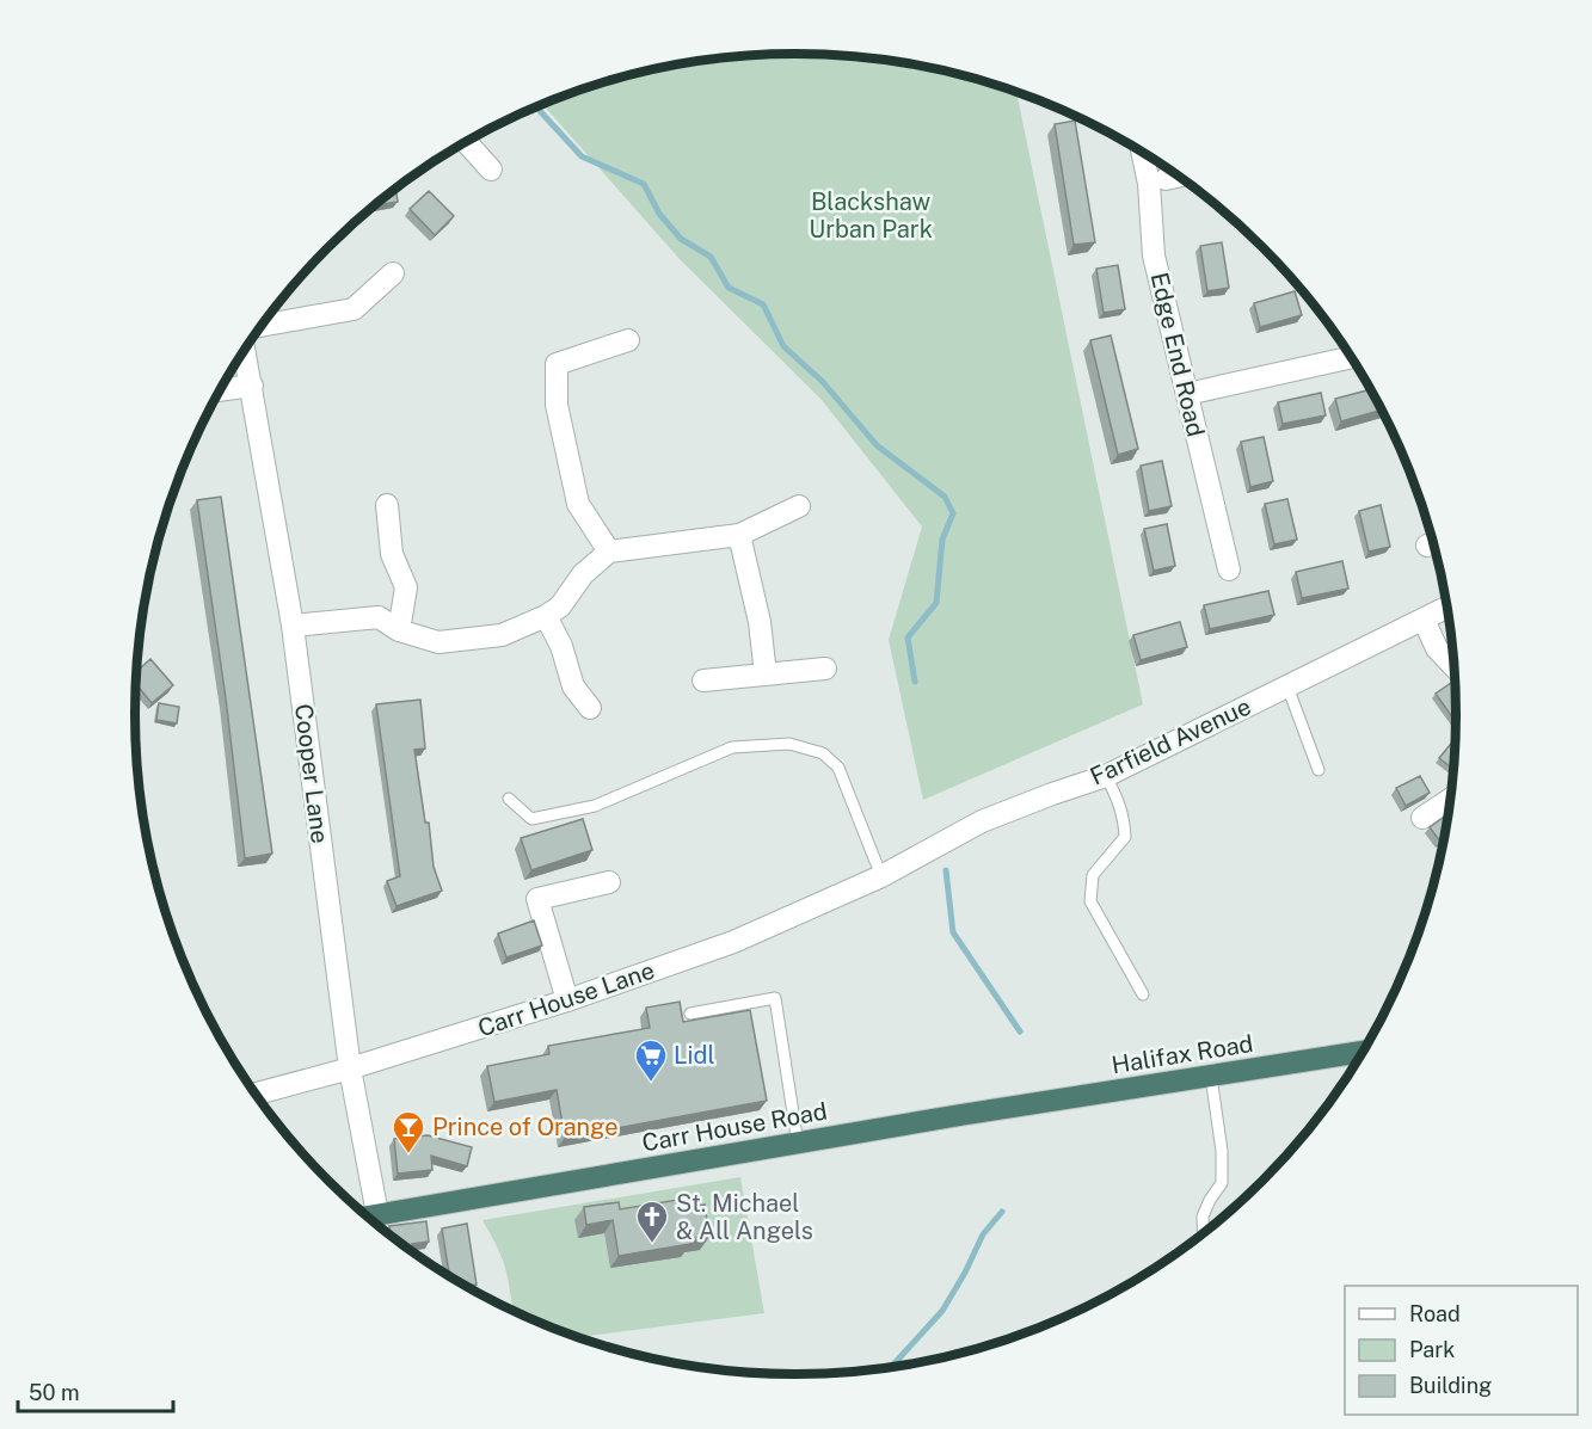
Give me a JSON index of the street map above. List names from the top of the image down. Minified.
{"streets":{"highway":["Halifax Road","Carr House Road"],"street":["Edge End Road","Farfield Avenue","Cooper Lane","Carr House Lane"]},"crossings":[["Farfield Avenue","Carr House Lane"],["Cooper Lane","Carr House Lane"],["Cooper Lane","Carr House Road"],["Halifax Road","Carr House Road"]],"parks":["Blackshaw Urban Park"],"places":{"supermarket":["Lidl"],"bar":["Prince of Orange"],"church":["St. Michael & All Angels"]},"legend":["Road","Park","Building"],"scale_bar":"50 m"}
